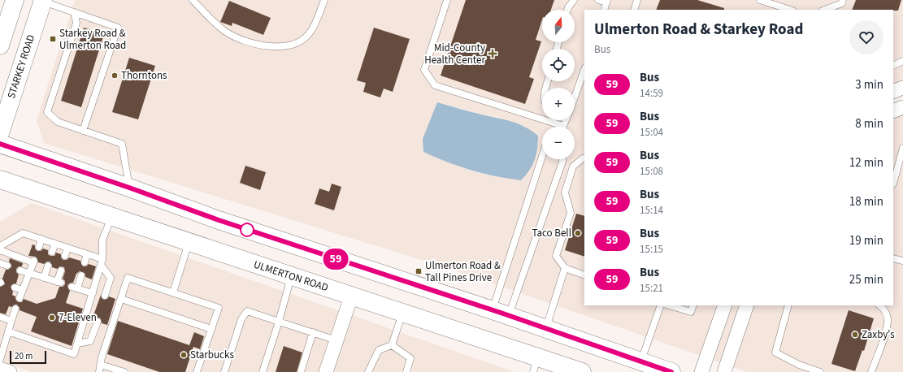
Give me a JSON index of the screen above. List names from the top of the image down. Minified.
{"streets":{"main road":["STARKEY ROAD","ULMERTON ROAD"]},"places":{"transit":["Starkey Road & Ulmerton Road","Ulmerton Road & Tall Pines Drive"],"health":["Mid-County Health Center"],"other":["Thorntons","Taco Bell","7-Eleven","Zaxby's","Starbucks"]},"lines":["bus line 59"],"scale_bar":"20 m","north":"top","page":{"on_map":"59","map_buttons":["+","−"],"heading":["Ulmerton Road & Starkey Road","Bus"],"list":[{"mark":"59","name":"Bus","note":"14:59","value":"3 min"},{"mark":"59","name":"Bus","note":"15:04","value":"8 min"},{"mark":"59","name":"Bus","note":"15:08","value":"12 min"},{"mark":"59","name":"Bus","note":"15:14","value":"18 min"},{"mark":"59","name":"Bus","note":"15:15","value":"19 min"},{"mark":"59","name":"Bus","note":"15:21","value":"25 min"}],"scale":"20 m"}}
